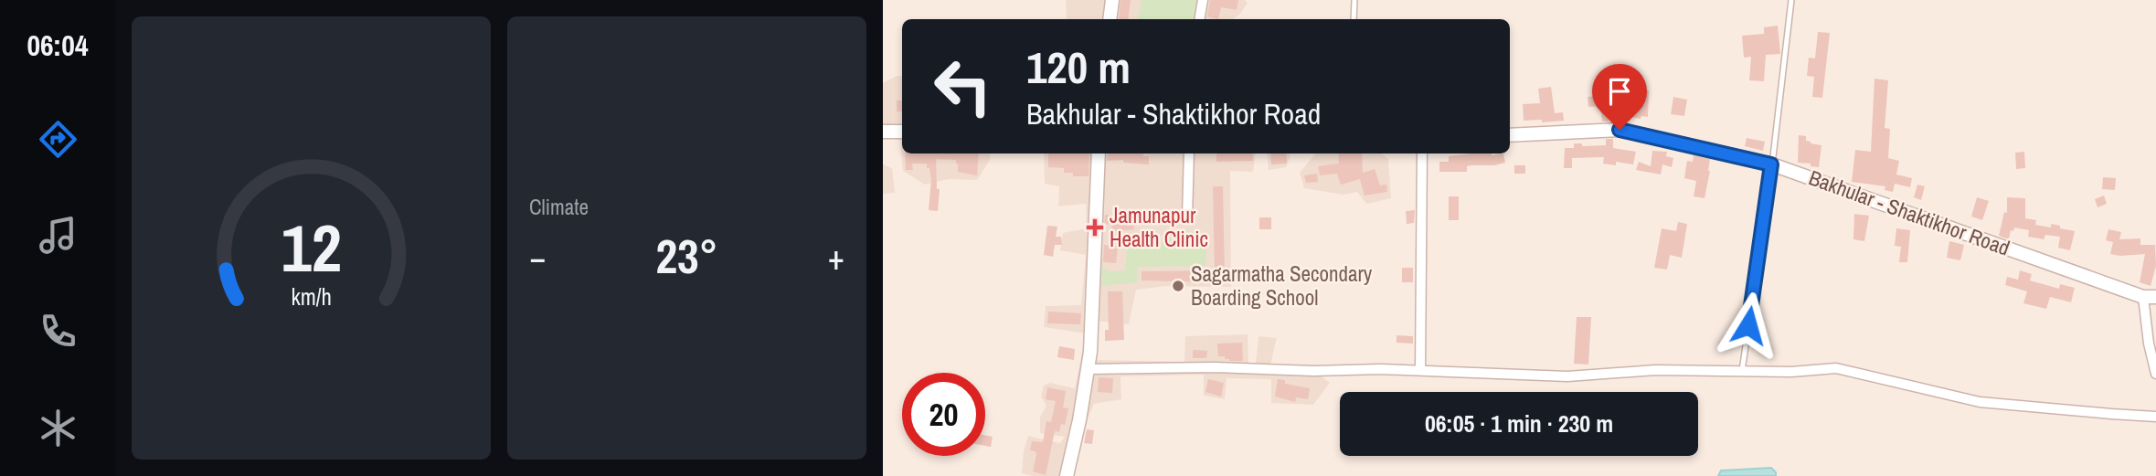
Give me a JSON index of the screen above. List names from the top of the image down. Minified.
{"streets":{"street":["Bakhular - Shaktikhor Road"]},"places":{"health":["Jamunapur Health Clinic"],"other":["Sagarmatha Secondary Boarding School"]},"page":{"tabs":"06:04","tile":"Climate","turn":["120 m","Bakhular - Shaktikhor Road"],"heat":["−","23°","+"],"limit":"20","trip":"06:05 · 1 min · 230 m","gauge":["12","km/h"]}}
